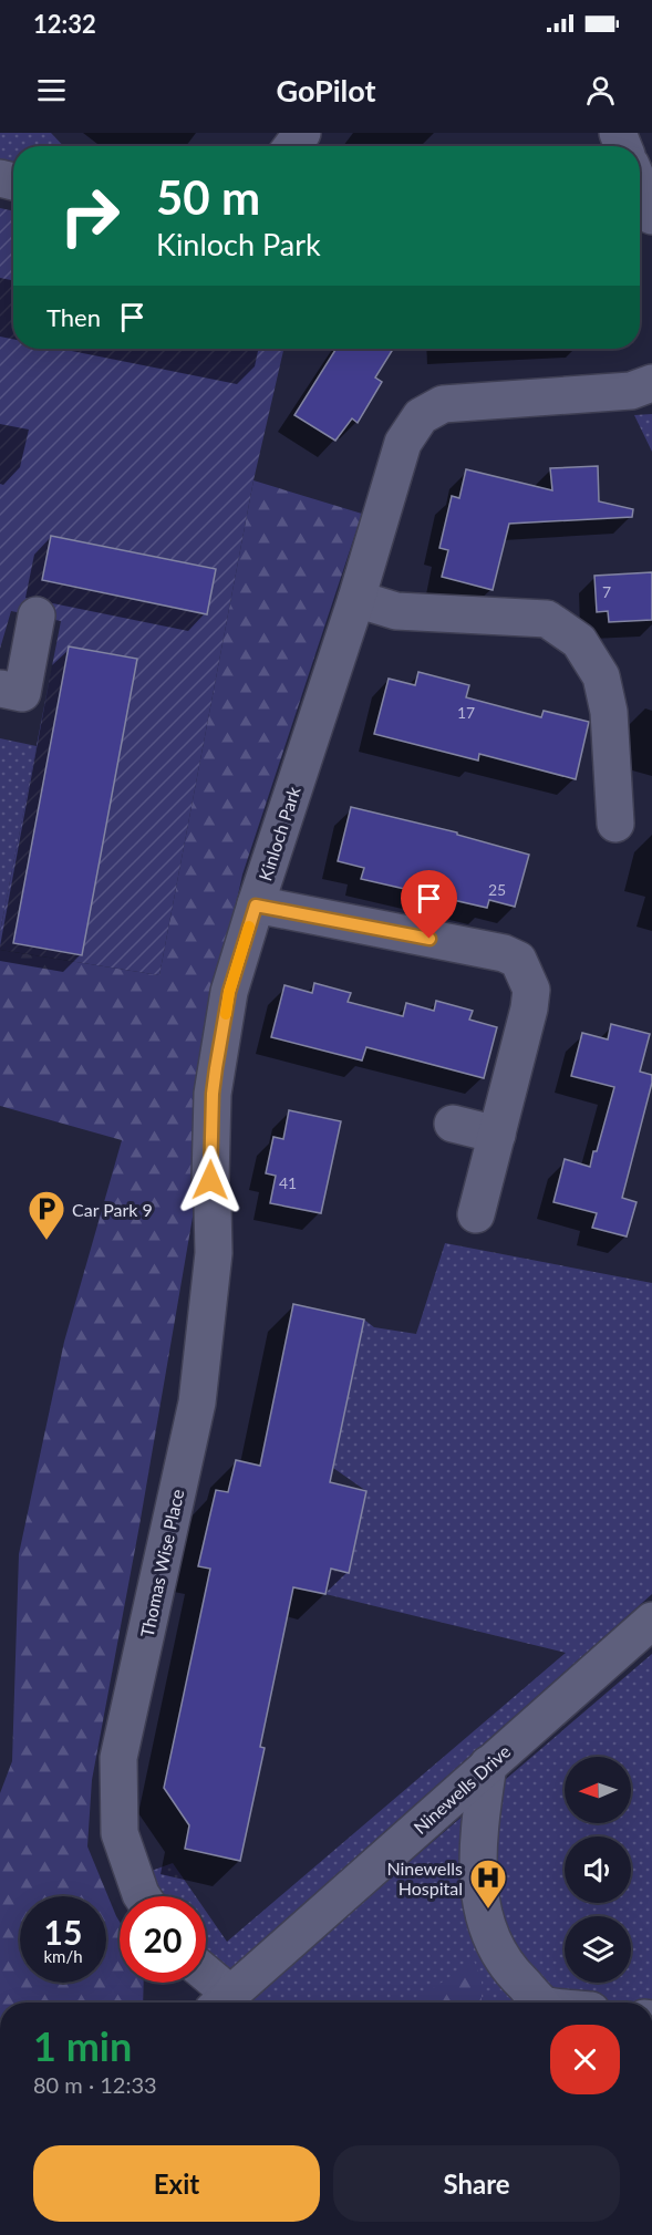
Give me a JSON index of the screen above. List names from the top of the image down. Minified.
{"streets":{"street":["Kinloch Park","Thomas Wise Place","Ninewells Drive"]},"crossings":[["Kinloch Park","Thomas Wise Place"]],"places":{"parking":["Car Park 9"],"hospital":["Ninewells Hospital"]},"house_numbers":["7","17","25","41"],"north":"left","page":{"status":"12:32","header":"GoPilot","turn":["50 m","Kinloch Park"],"then":"Then","speed":"15 km/h","limit":"20","heading":["1 min","80 m · 12:33"],"buttons":["Exit","Share"]}}
